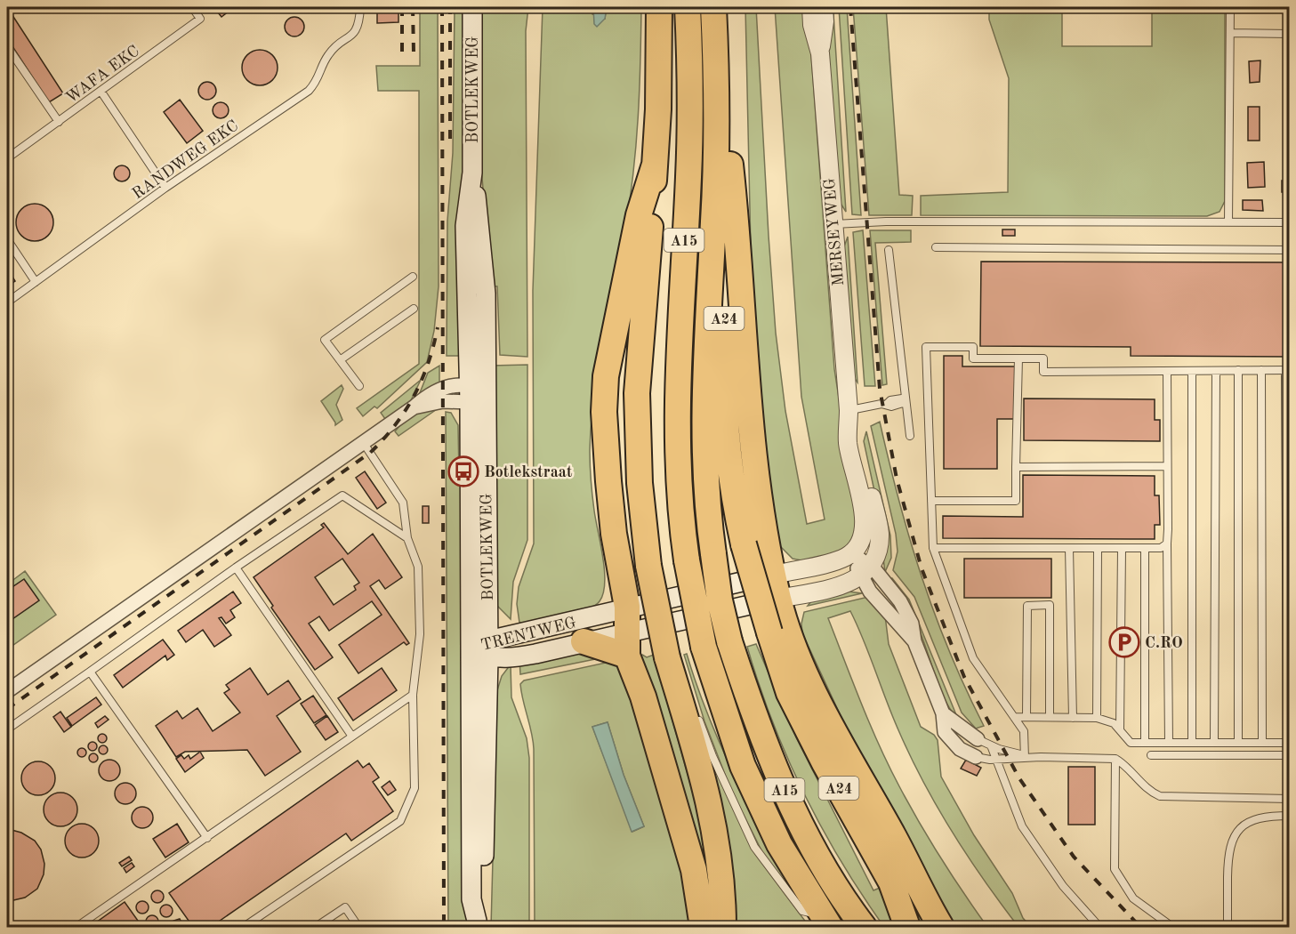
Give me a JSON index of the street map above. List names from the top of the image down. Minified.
{"streets":{"highway":["A15","A24"],"main road":["BOTLEKWEG","TRENTWEG"],"street":["MERSEYWEG"],"lane":["WAFA EKC","RANDWEG EKC"]},"crossings":[["BOTLEKWEG","TRENTWEG"],["MERSEYWEG","TRENTWEG"],["A15","TRENTWEG"]],"places":{"bus stop":["Botlekstraat"],"parking":["C.RO"]}}
